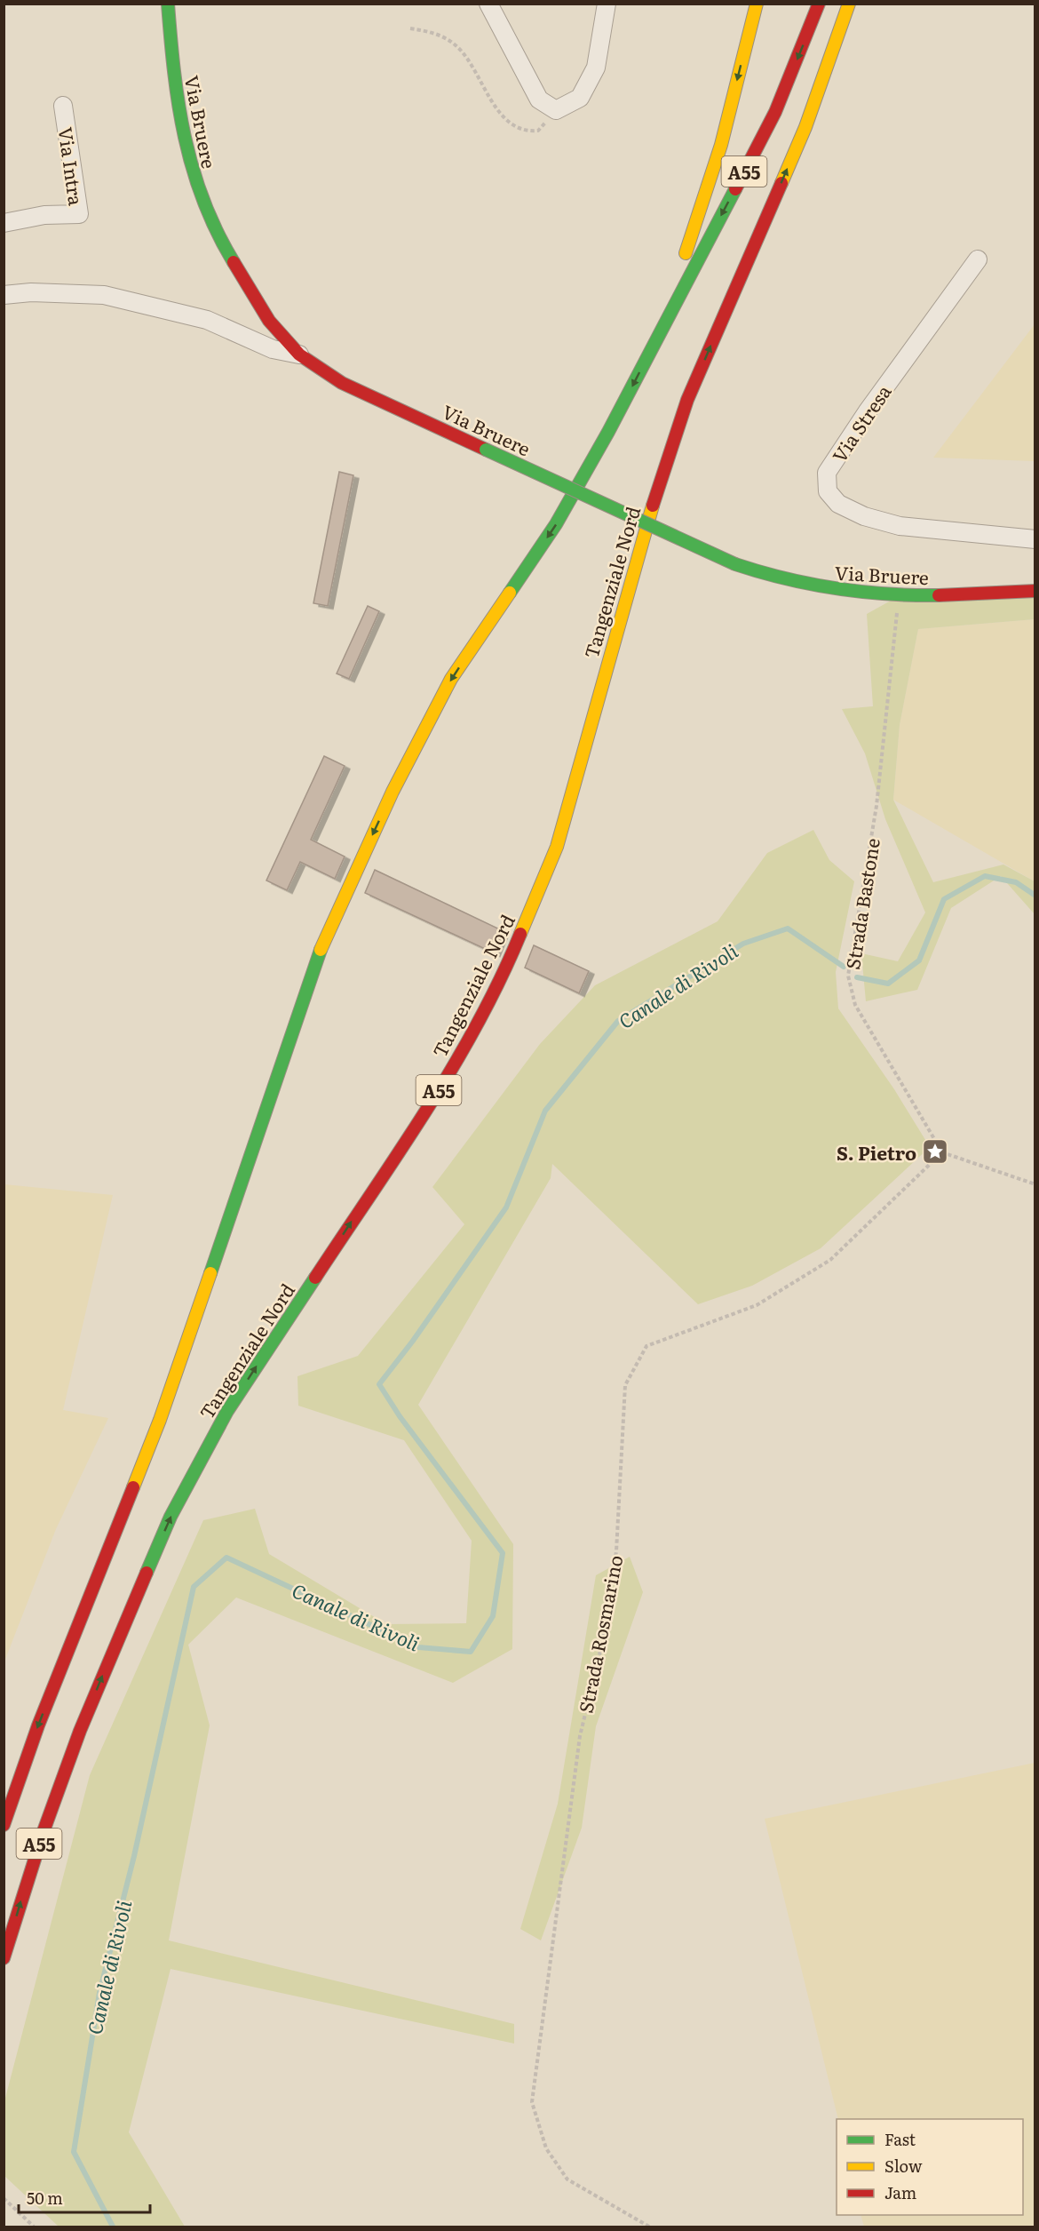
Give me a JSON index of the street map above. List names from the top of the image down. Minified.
{"streets":{"main road":["Via Bruere","A55","Tangenziale Nord"],"street":["Via Intra","Via Stresa"],"path":["Strada Bastone","Strada Rosmarino"]},"crossings":[["Via Bruere","Strada Bastone"],["A55","Tangenziale Nord"],["Strada Bastone","Strada Rosmarino"]],"water":["Canale di Rivoli"],"places":{"place":["S. Pietro"]},"legend":["Fast","Slow","Jam"],"scale_bar":"50 m"}
